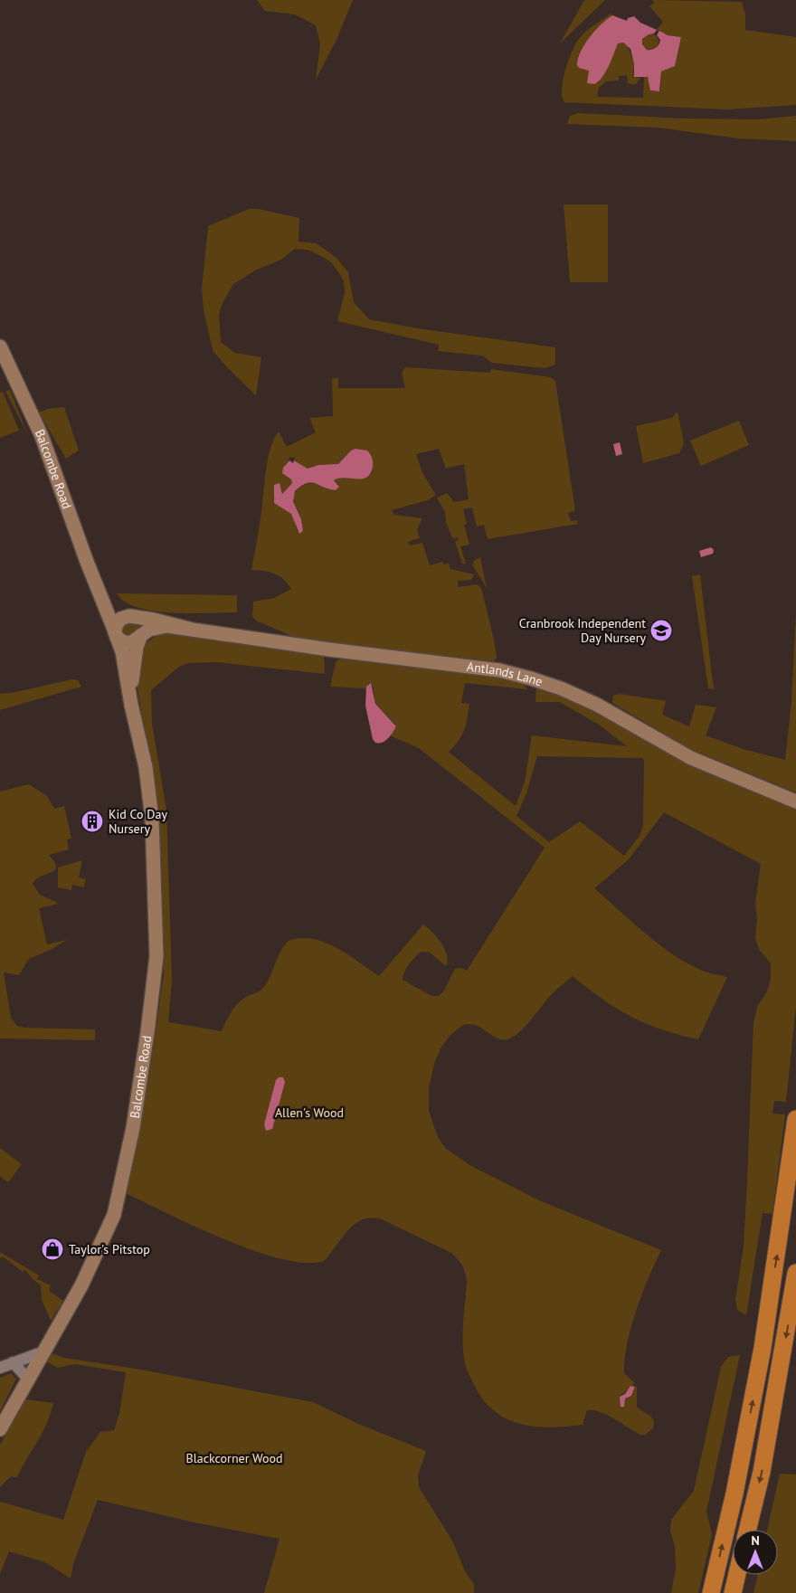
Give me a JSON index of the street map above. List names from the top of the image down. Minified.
{"streets":{"main road":["Balcombe Road","Antlands Lane"]},"crossings":[["Balcombe Road","Antlands Lane"]],"parks":["Allen's Wood","Blackcorner Wood"],"places":{"school or university":["Cranbrook Independent Day Nursery"],"building":["Kid Co Day Nursery"],"shop":["Taylor's Pitstop"]},"north":"top"}
